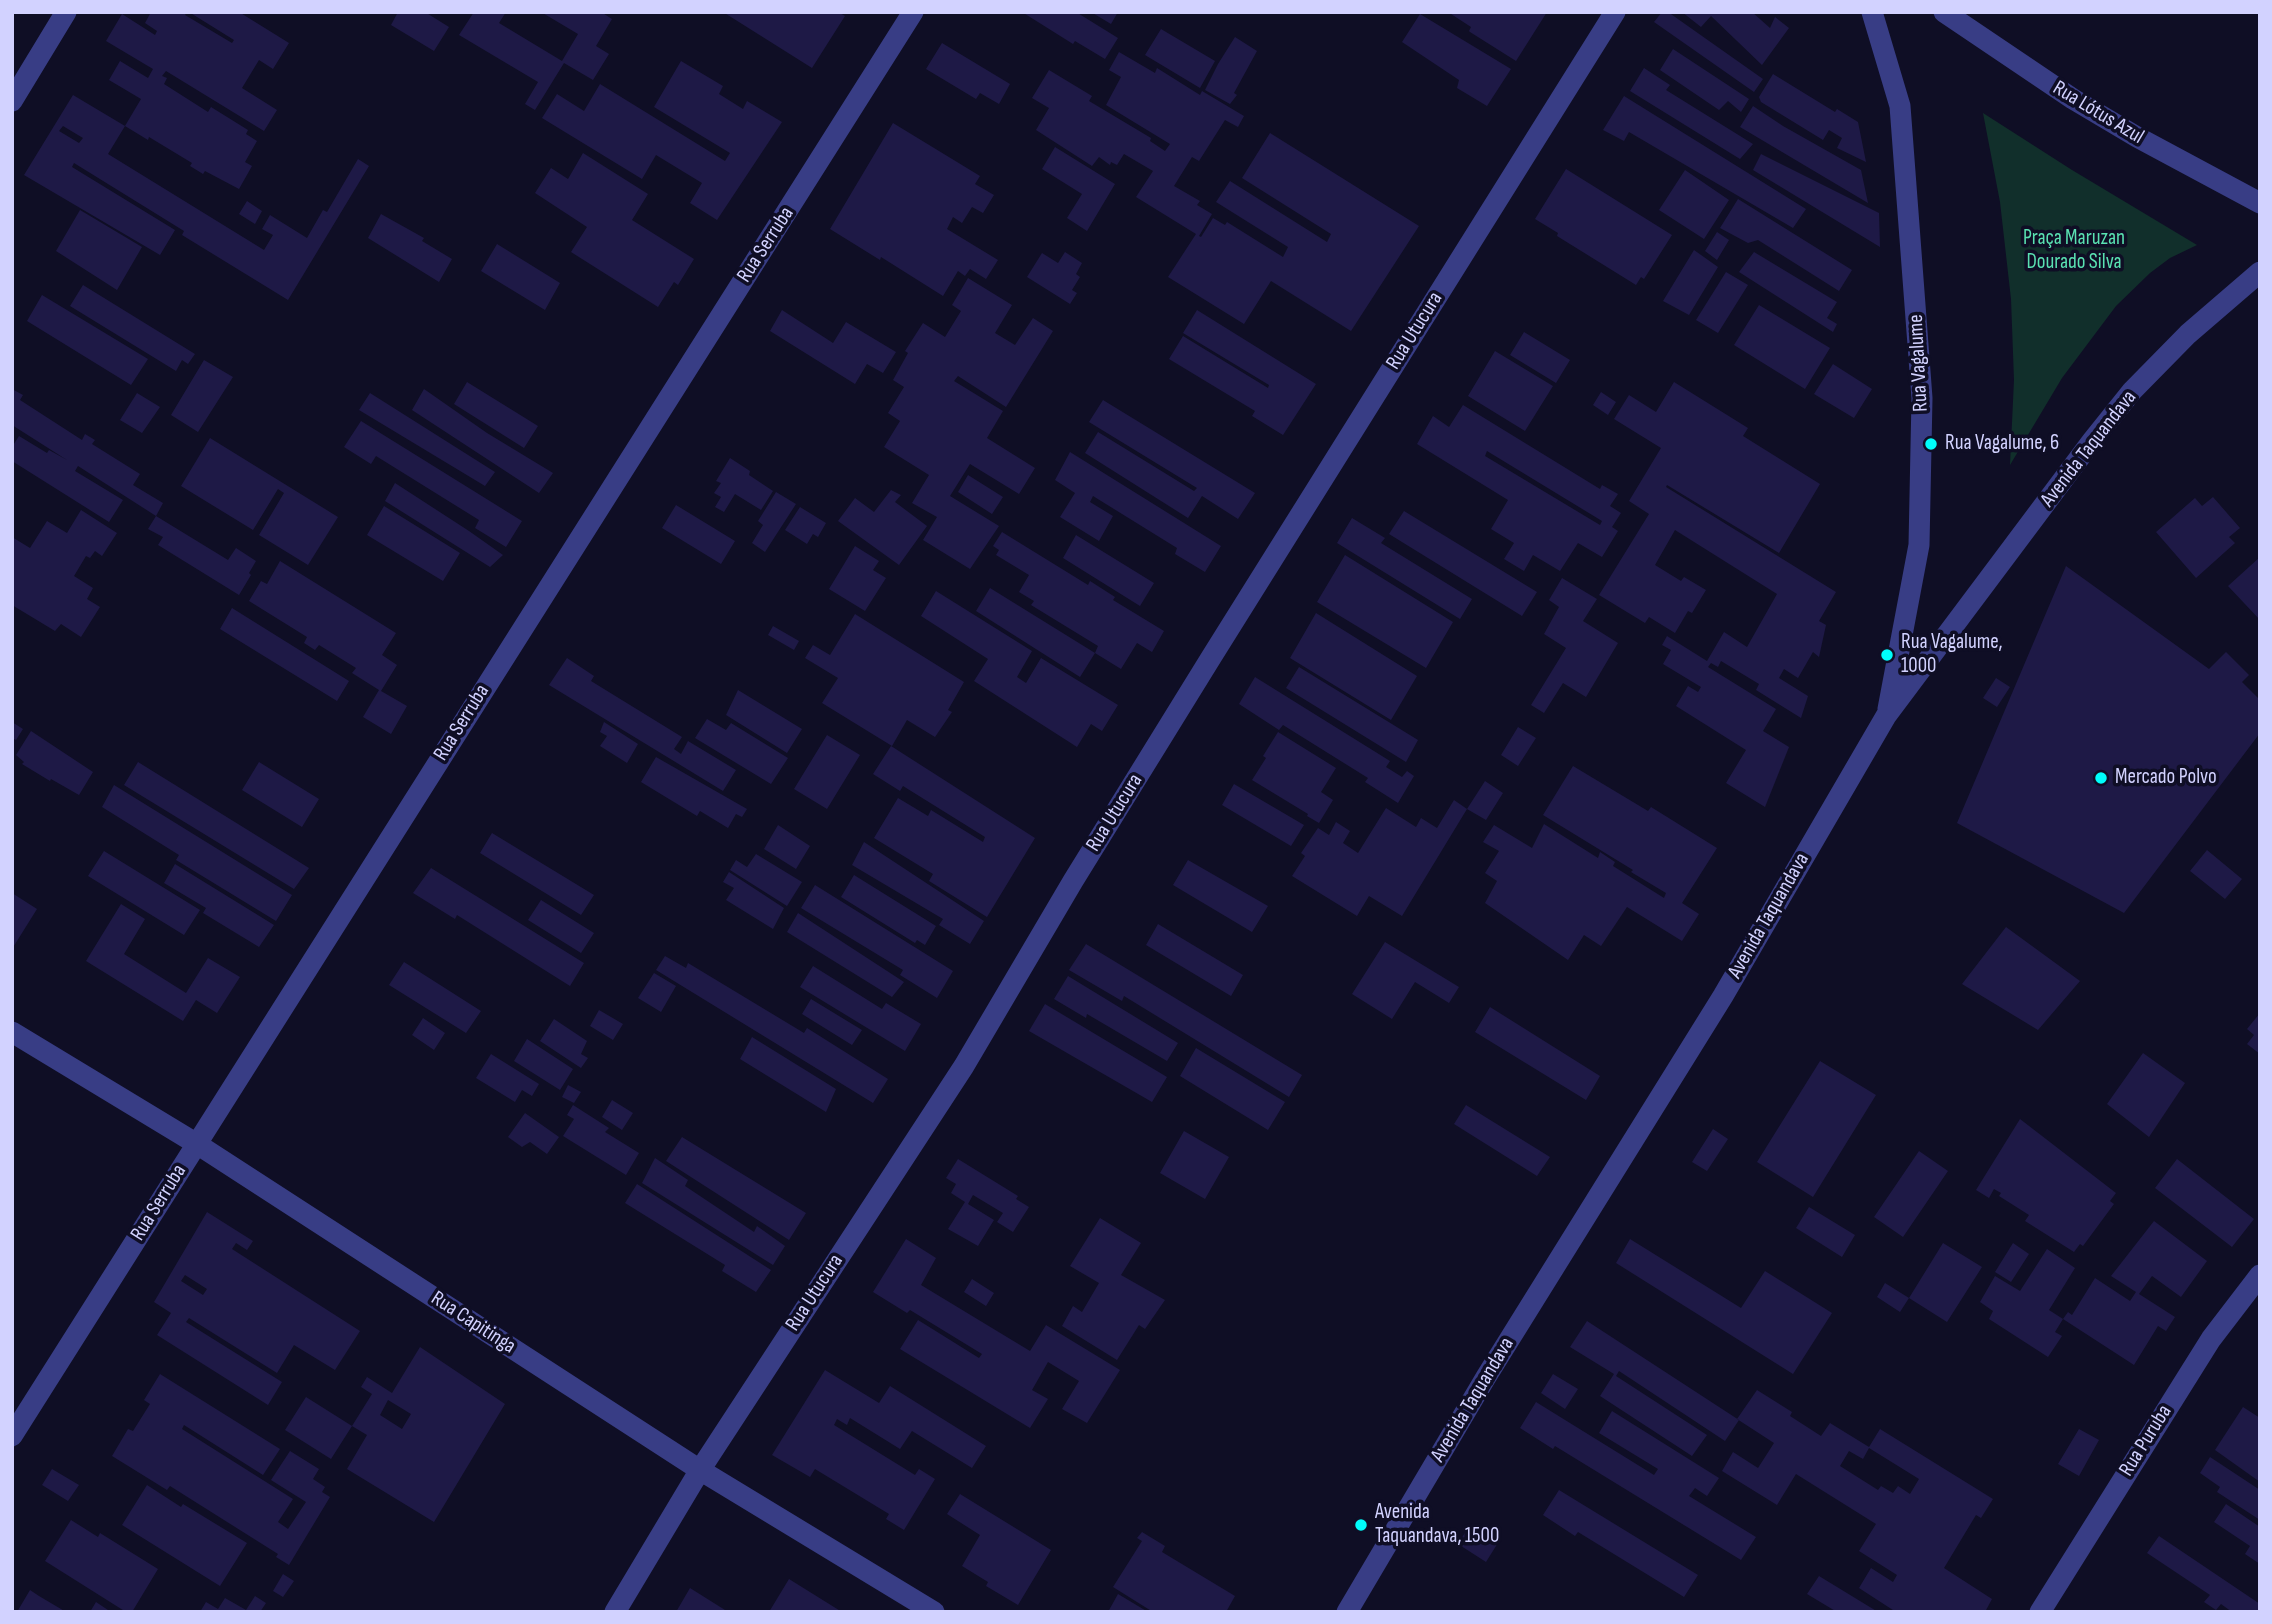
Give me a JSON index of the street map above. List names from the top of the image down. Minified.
{"streets":{"street":["Rua Lótus Azul","Rua Serruba","Rua Utucura","Rua Vagalume","Avenida Taquandava","Rua Capitinga","Rua Puruba"]},"crossings":[["Rua Serruba","Rua Capitinga"],["Rua Utucura","Rua Capitinga"],["Rua Vagalume","Avenida Taquandava"]],"parks":["Praça Maruzan Dourado Silva"],"places":["Rua Vagalume, 6","Rua Vagalume, 1000","Mercado Polvo","Avenida Taquandava, 1500"]}
